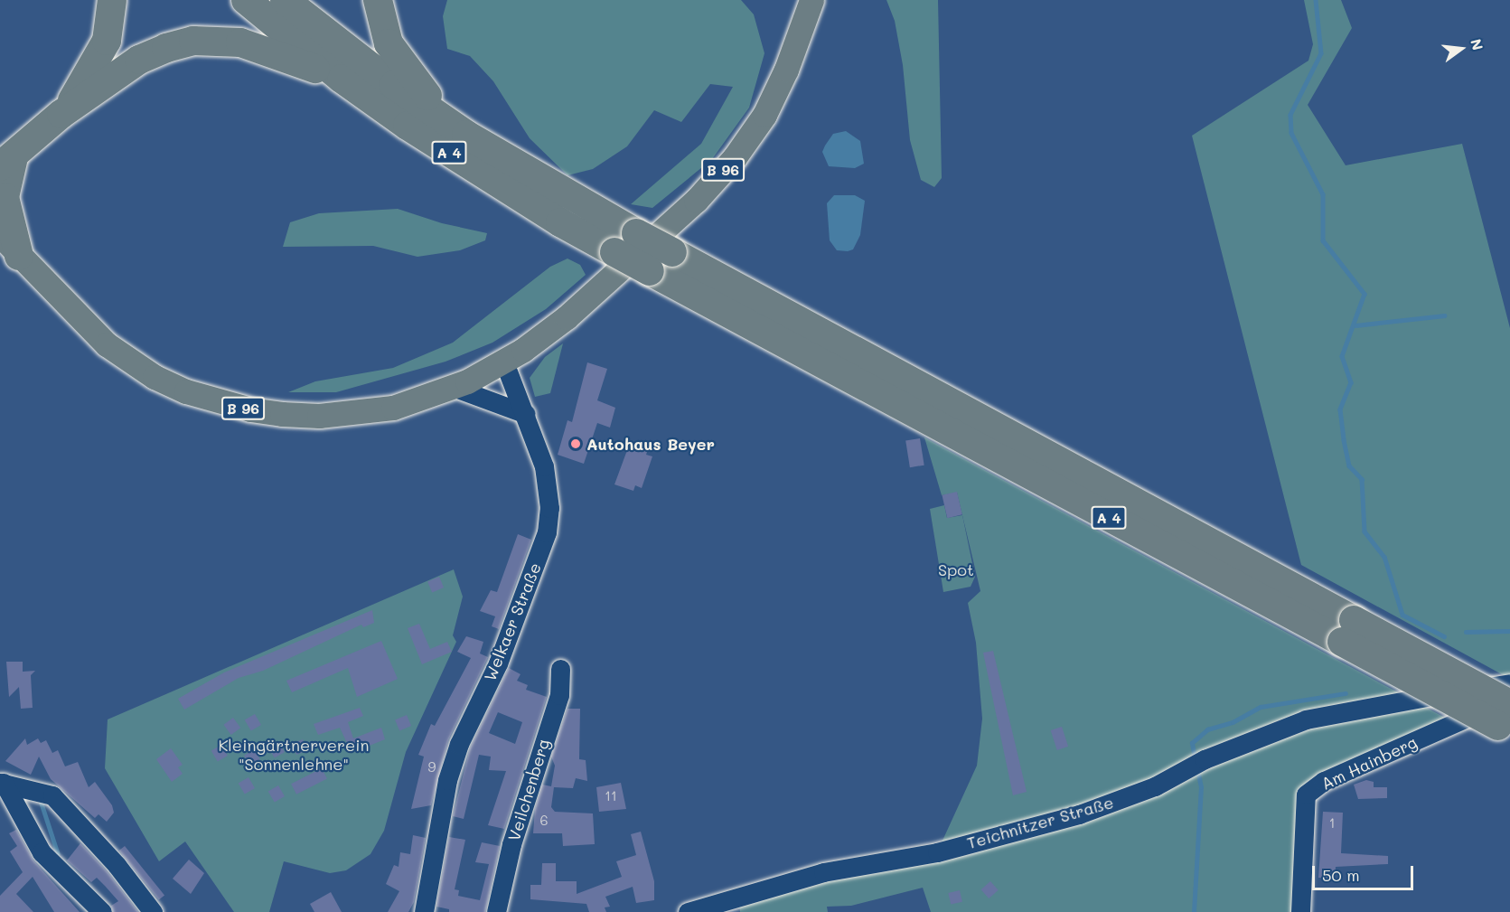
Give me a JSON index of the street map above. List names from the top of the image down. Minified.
{"streets":{"highway":["A 4"],"main road":["B 96"],"street":["Welkaer Straße","Am Hainberg","Veilchenberg","Teichnitzer Straße"]},"crossings":[["B 96","Welkaer Straße"]],"parks":["Spot","Kleingärtnerverein \"Sonnenlehne\""],"places":["Autohaus Beyer"],"house_numbers":["9","11","6","1"],"scale_bar":"50 m","north":"right"}
